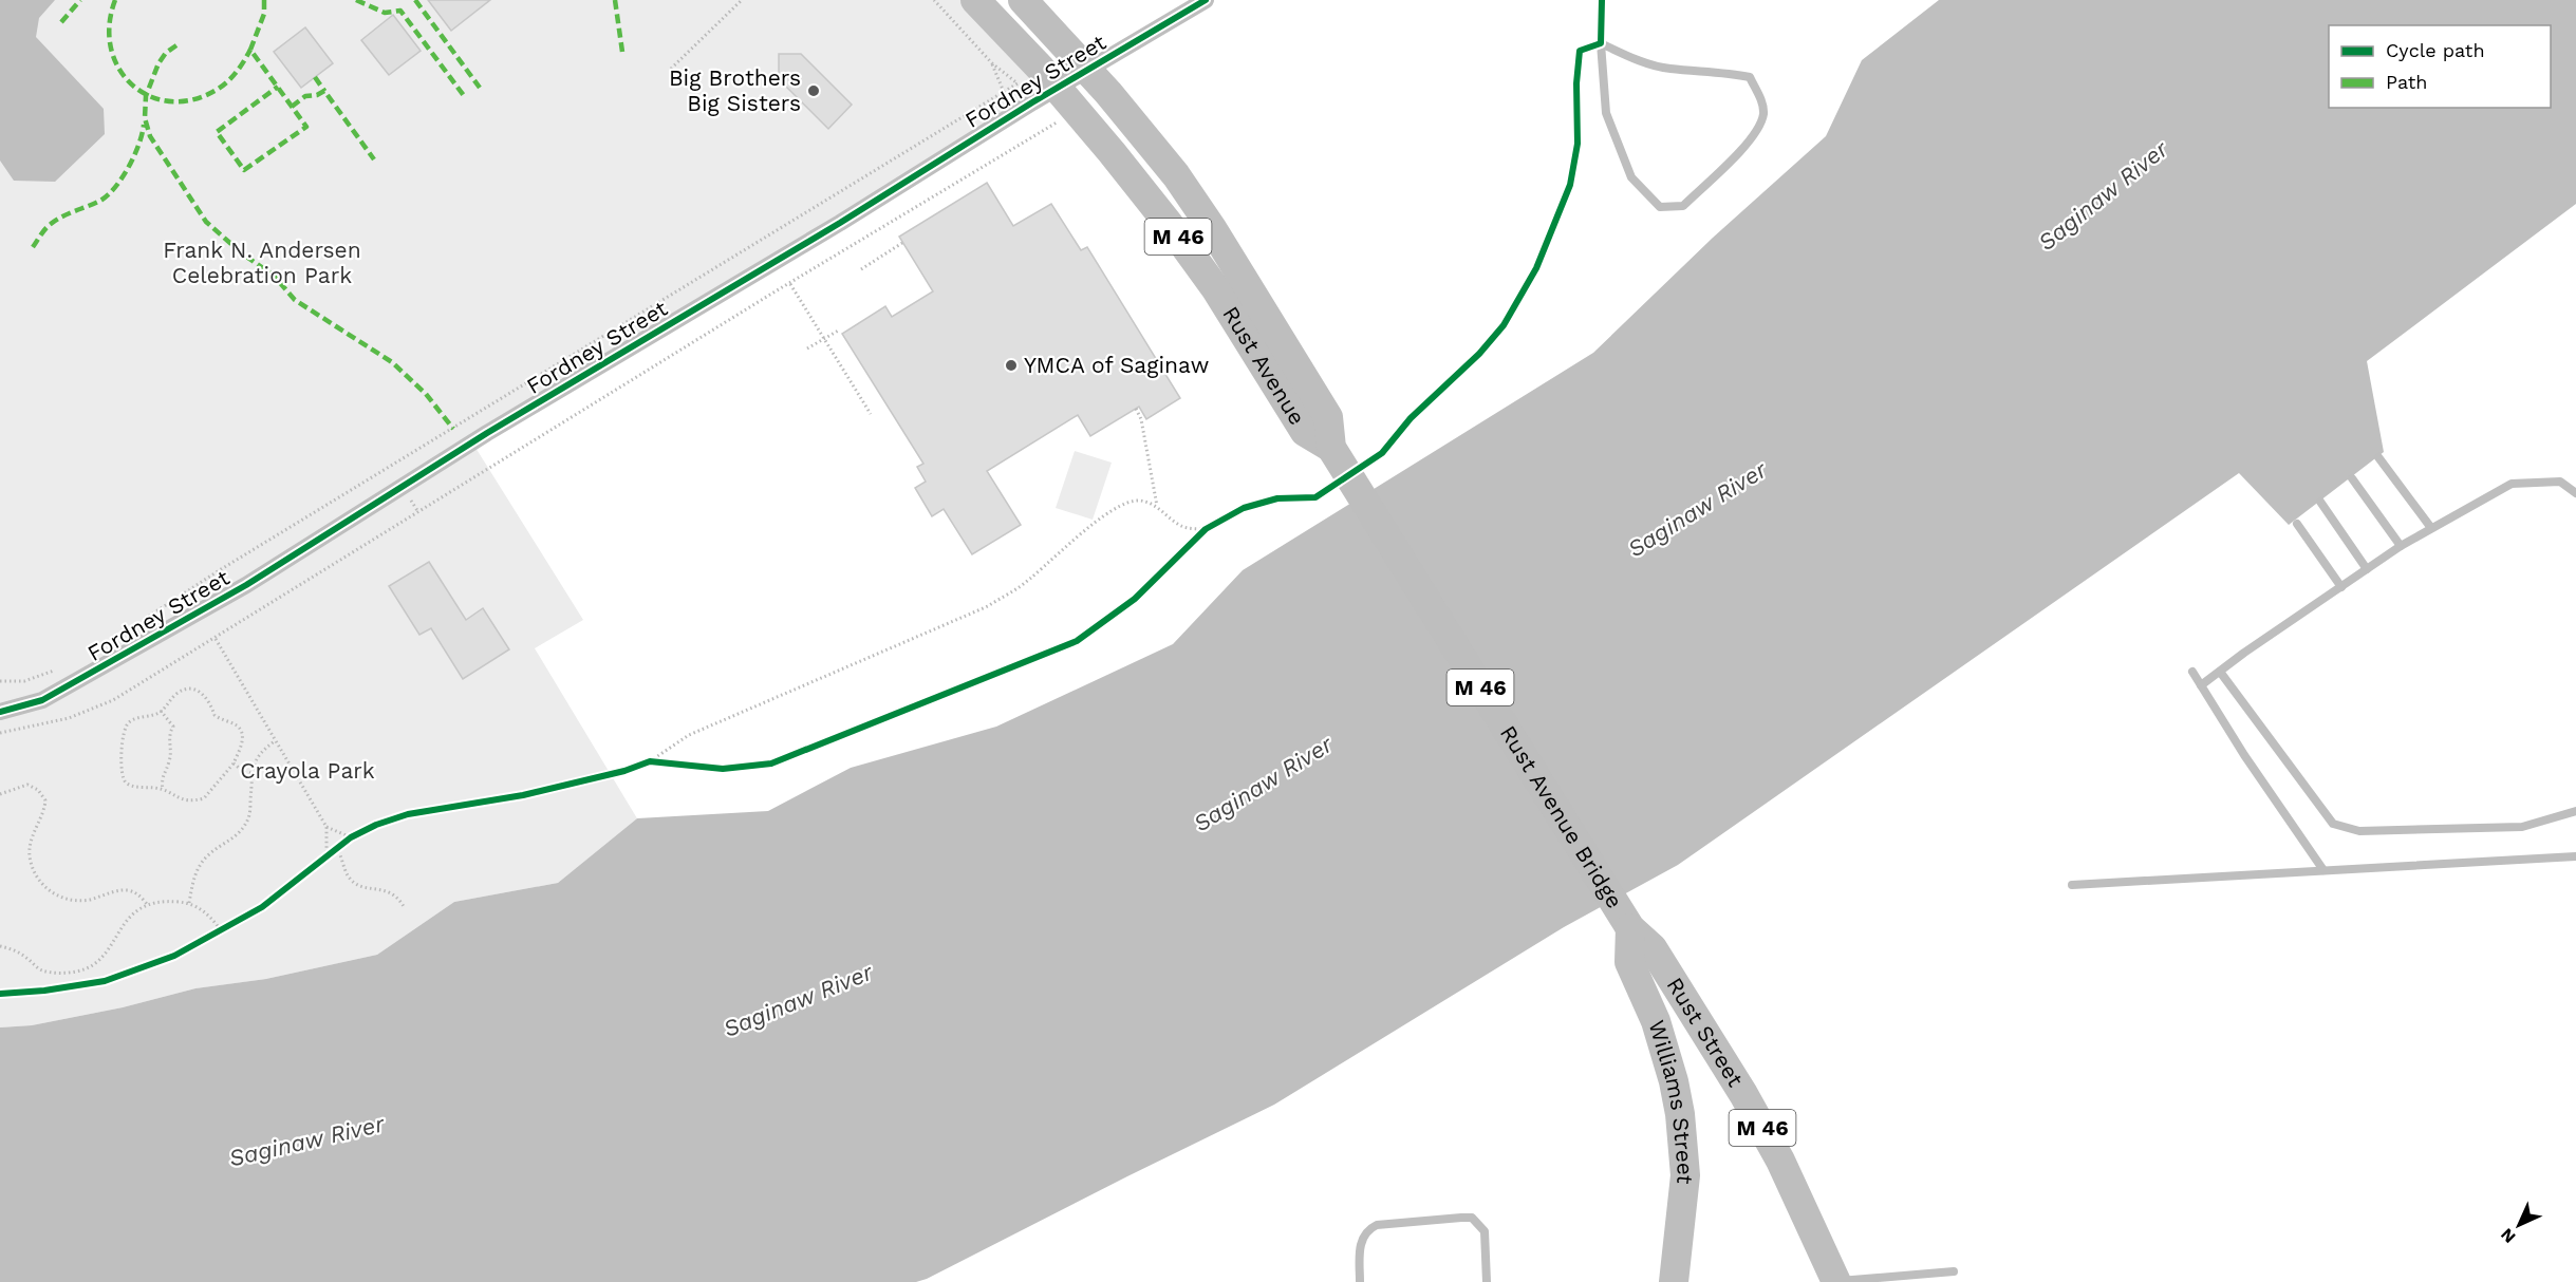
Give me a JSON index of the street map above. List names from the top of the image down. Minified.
{"streets":{"highway":["M 46","Rust Avenue","Rust Avenue Bridge","Rust Street","Williams Street"],"street":["Fordney Street"]},"crossings":[["Fordney Street","Rust Avenue"],["Rust Avenue","Rust Avenue Bridge"],["Rust Avenue Bridge","Rust Street"],["Rust Avenue Bridge","Williams Street"],["Rust Street","Williams Street"]],"water":["Saginaw River"],"parks":["Frank N. Andersen Celebration Park","Crayola Park"],"places":["Big Brothers Big Sisters","YMCA of Saginaw"],"legend":["Cycle path","Path"],"north":"bottom left"}
